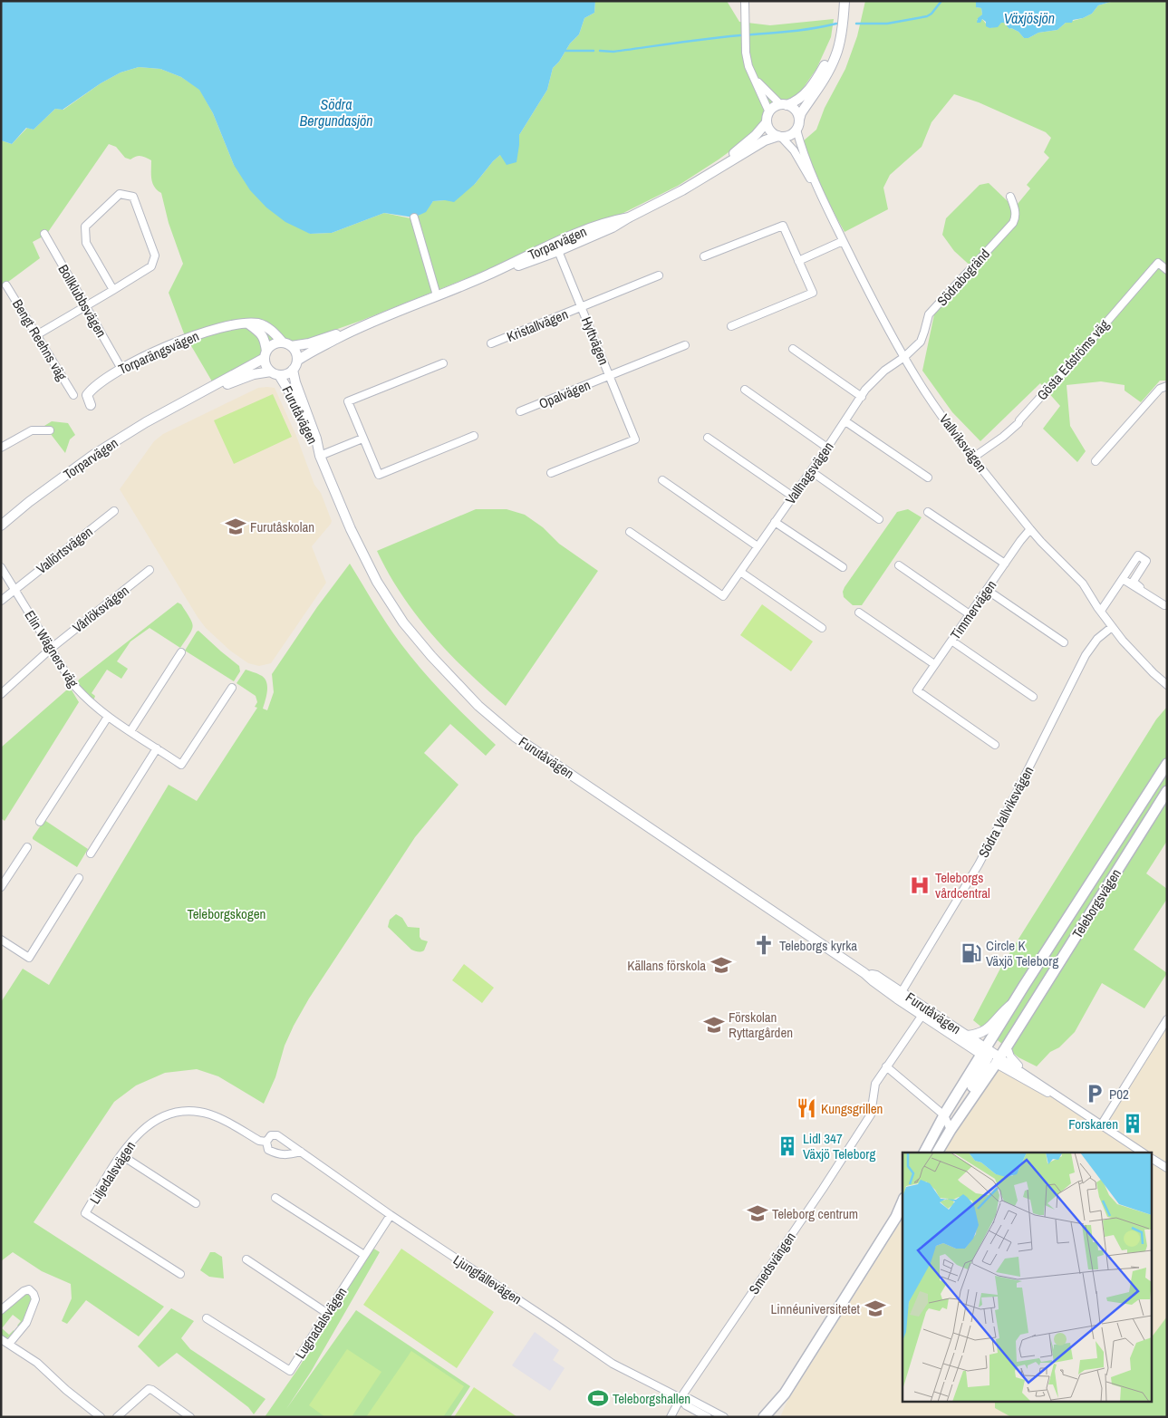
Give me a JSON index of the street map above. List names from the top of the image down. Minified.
{"streets":{"main road":["Teleborgsvägen"],"street":["Torparvägen","Södrabogränd","Bollklubbsvägen","Kristallvägen","Bengt Reehns väg","Hyttvägen","Torparängsvägen","Gösta Edströms väg","Opalvägen","Furutåvägen","Vallviksvägen","Vallhagsvägen","Vallörtsvägen","Vårlöksvägen","Timmervägen","Elin Wägners väg","Södra Vallviksvägen","Liljedalsvägen","Smedsvängen","Ljungfällevägen","Lugnadalsvägen"]},"crossings":[["Torparvägen","Hyttvägen"],["Torparvägen","Torparängsvägen"],["Torparvägen","Furutåvägen"],["Torparvägen","Vallviksvägen"],["Södrabogränd","Vallviksvägen"],["Södrabogränd","Vallhagsvägen"],["Bollklubbsvägen","Torparängsvägen"],["Kristallvägen","Hyttvägen"],["Hyttvägen","Opalvägen"],["Torparängsvägen","Furutåvägen"],["Gösta Edströms väg","Vallviksvägen"],["Furutåvägen","Södra Vallviksvägen"],["Furutåvägen","Teleborgsvägen"],["Furutåvägen","Smedsvängen"],["Vallviksvägen","Vallhagsvägen"],["Vallviksvägen","Timmervägen"],["Vallviksvägen","Södra Vallviksvägen"],["Vallörtsvägen","Elin Wägners väg"],["Vårlöksvägen","Elin Wägners väg"],["Liljedalsvägen","Ljungfällevägen"],["Smedsvängen","Ljungfällevägen"],["Ljungfällevägen","Lugnadalsvägen"]],"water":["Växjösjön","Södra Bergundasjön"],"parks":["Teleborgskogen"],"places":{"school or university":["Furutåskolan","Källans förskola","Förskolan Ryttargården","Teleborg centrum","Linnéuniversitetet"],"hospital":["Teleborgs vårdcentral"],"church":["Teleborgs kyrka"],"fuel station":["Circle K Växjö Teleborg"],"parking":["P02"],"restaurant":["Kungsgrillen"],"building":["Forskaren","Lidl 347 Växjö Teleborg"],"sports":["Teleborgshallen"]}}
